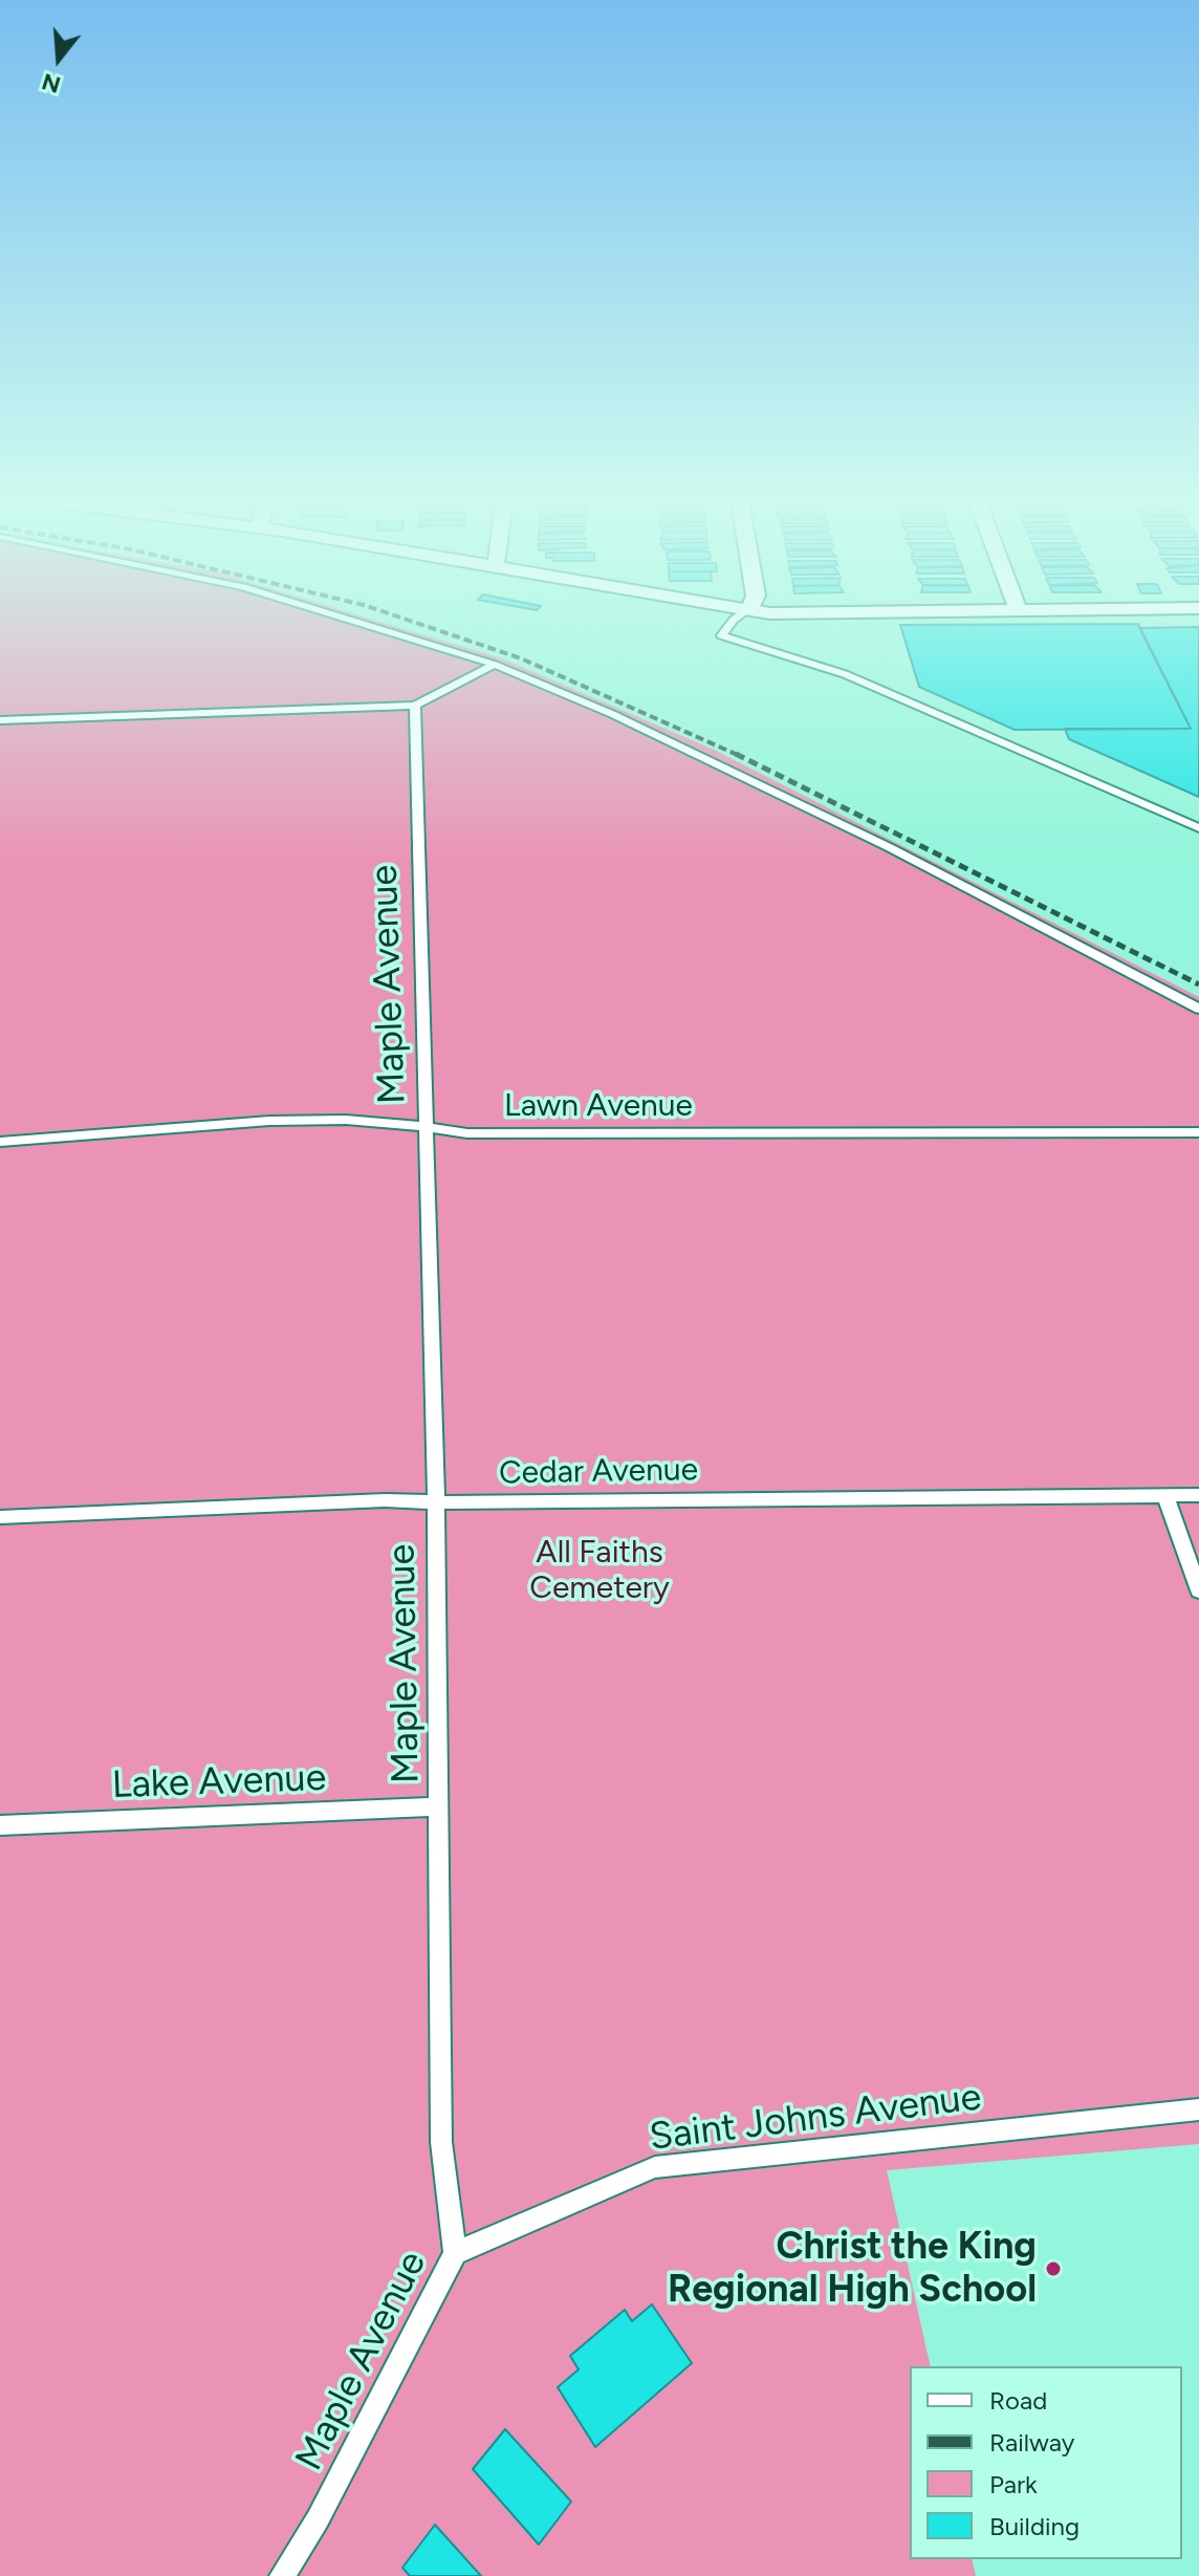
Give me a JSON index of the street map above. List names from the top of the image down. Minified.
{"streets":{"lane":["Maple Avenue","Lawn Avenue","Cedar Avenue","Lake Avenue","Saint Johns Avenue"]},"crossings":[["Maple Avenue","Lawn Avenue"],["Maple Avenue","Cedar Avenue"],["Maple Avenue","Lake Avenue"],["Maple Avenue","Saint Johns Avenue"]],"parks":["All Faiths Cemetery"],"places":["Christ the King Regional High School"],"legend":["Road","Railway","Park","Building"],"north":"bottom"}
